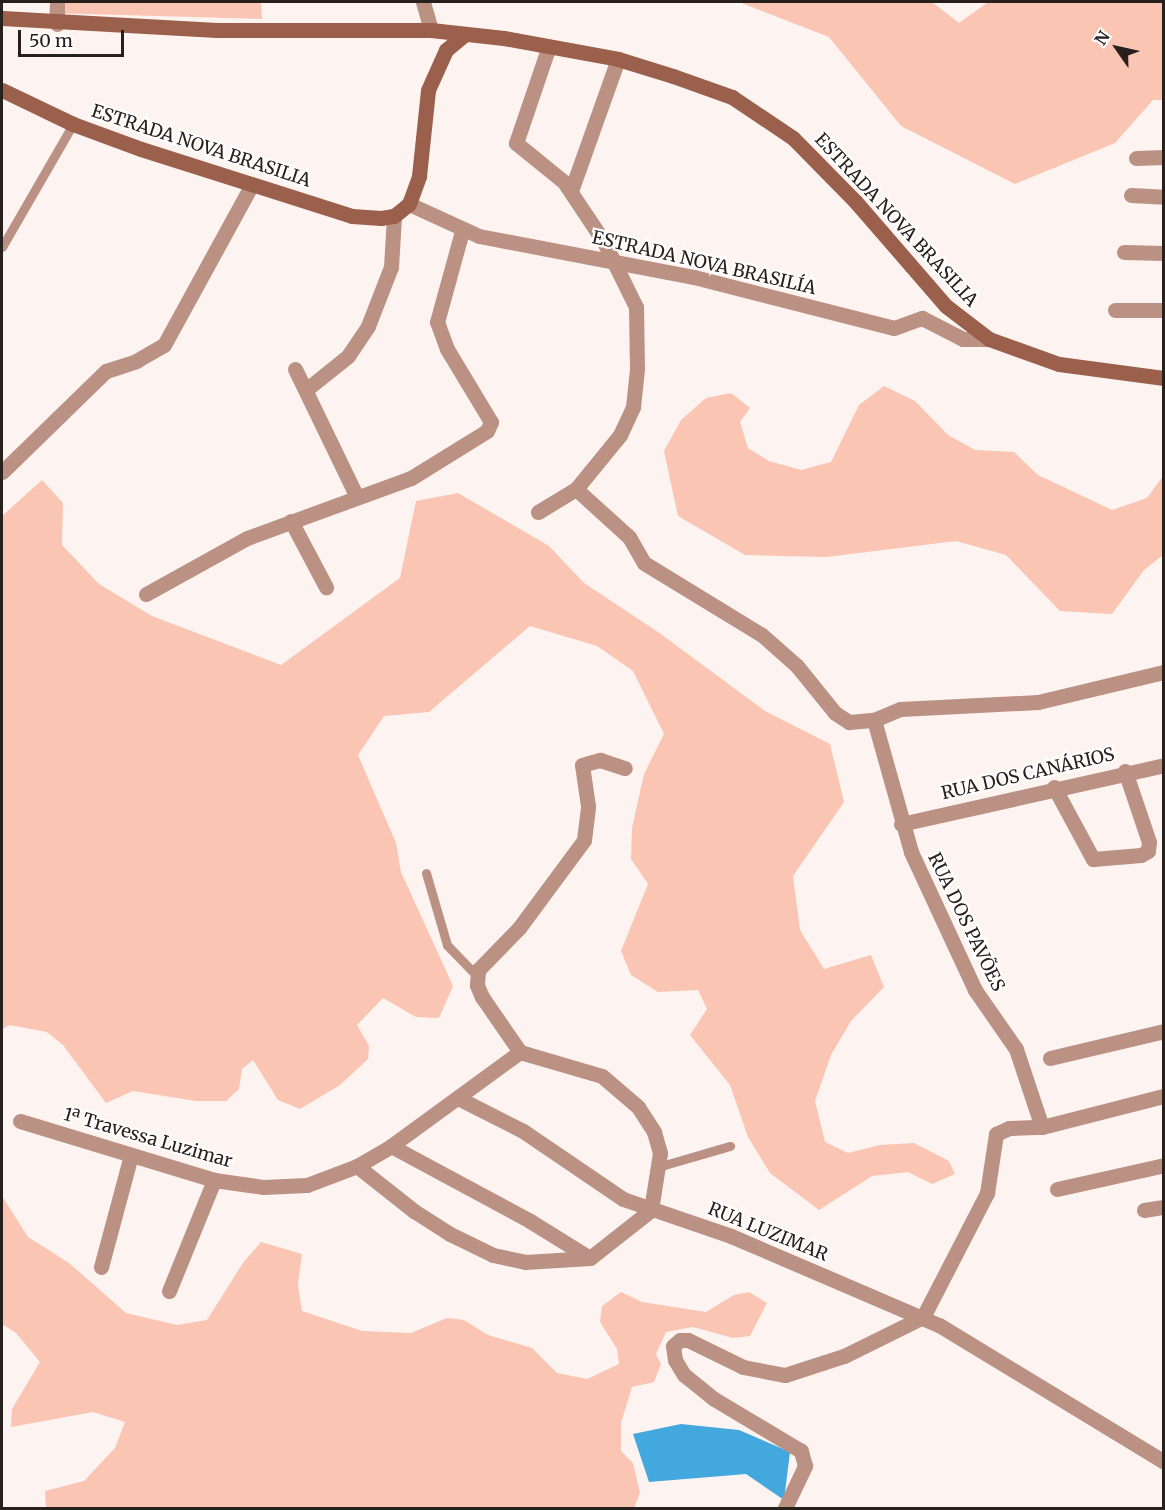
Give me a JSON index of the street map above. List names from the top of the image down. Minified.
{"streets":{"street":["ESTRADA NOVA BRASILIA","ESTRADA NOVA BRASILÍA","RUA DOS CANÁRIOS","RUA DOS PAVÕES","1ª Travessa Luzimar","RUA LUZIMAR"]},"crossings":[["ESTRADA NOVA BRASILIA","ESTRADA NOVA BRASILÍA"],["RUA DOS CANÁRIOS","RUA DOS PAVÕES"],["1ª Travessa Luzimar","RUA LUZIMAR"]],"scale_bar":"50 m","north":"top left"}
